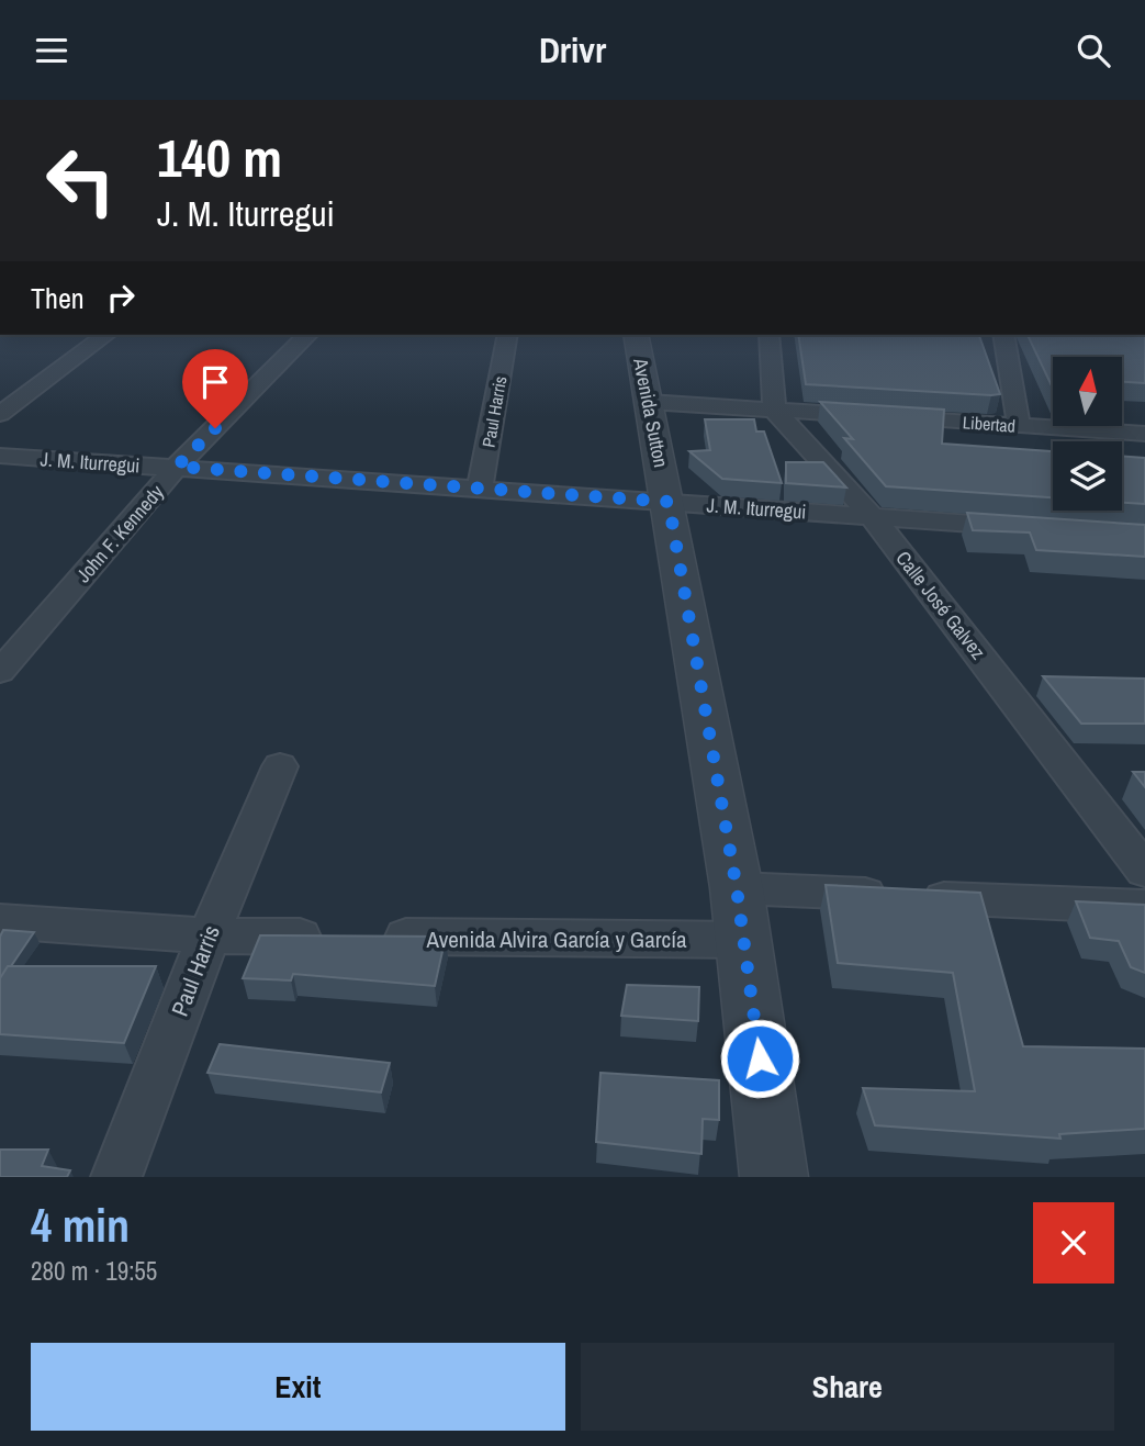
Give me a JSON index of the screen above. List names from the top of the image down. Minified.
{"streets":{"street":["Paul Harris","Avenida Sutton","Libertad","J. M. Iturregui","John F. Kennedy","Calle José Galvez","Avenida Alvira García y García"]},"crossings":[["Paul Harris","J. M. Iturregui"],["Paul Harris","Avenida Alvira García y García"],["Avenida Sutton","Libertad"],["Avenida Sutton","J. M. Iturregui"],["Avenida Sutton","Avenida Alvira García y García"],["Libertad","Calle José Galvez"],["J. M. Iturregui","John F. Kennedy"],["J. M. Iturregui","Calle José Galvez"]],"north":"top","page":{"header":"Drivr","turn":["140 m","J. M. Iturregui"],"then":"Then","heading":["4 min","280 m · 19:55"],"buttons":["Exit","Share"]}}
